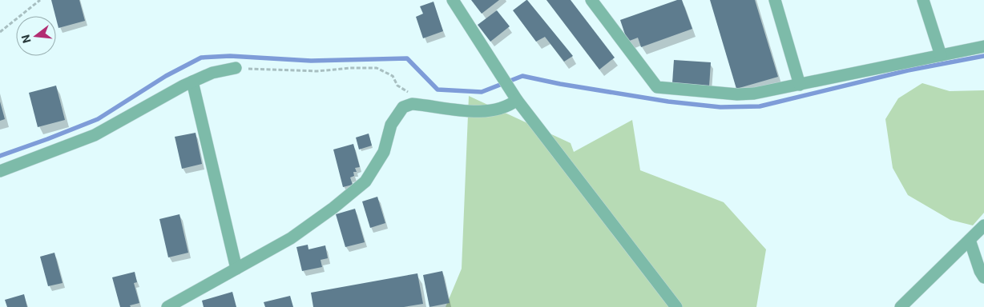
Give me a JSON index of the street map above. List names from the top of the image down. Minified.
{"north":"left"}
